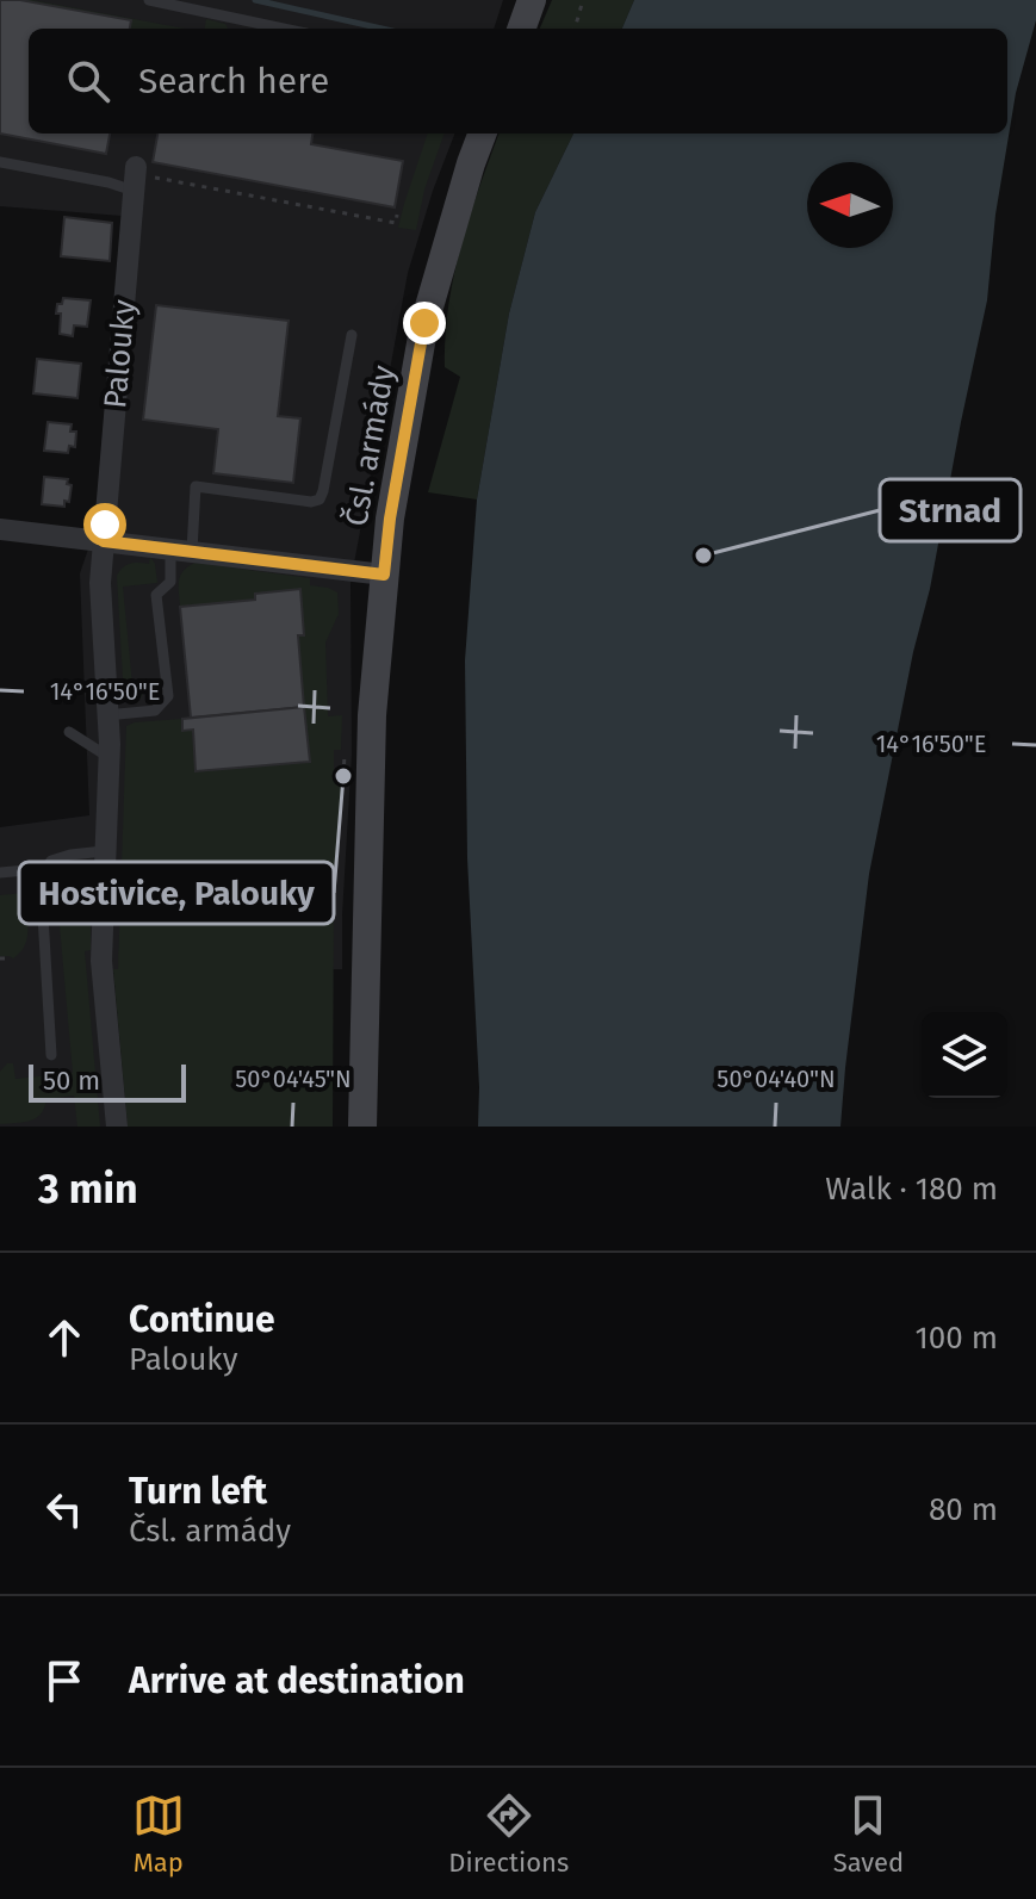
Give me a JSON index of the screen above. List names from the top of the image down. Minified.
{"streets":{"main road":["Čsl. armády"],"street":["Palouky"]},"places":["Strnad","Hostivice, Palouky"],"scale_bar":"50 m","north":"left","page":{"search":"Search here","scale":"50 m","heading":["3 min","Walk · 180 m"],"list":[["Continue","Palouky","100 m"],["Turn left","Čsl. armády","80 m"],"Arrive at destination"],"nav":["Map","Directions","Saved"]},"coordinates":["14°16'50\"E","50°04'45\"N","50°04'40\"N"]}
